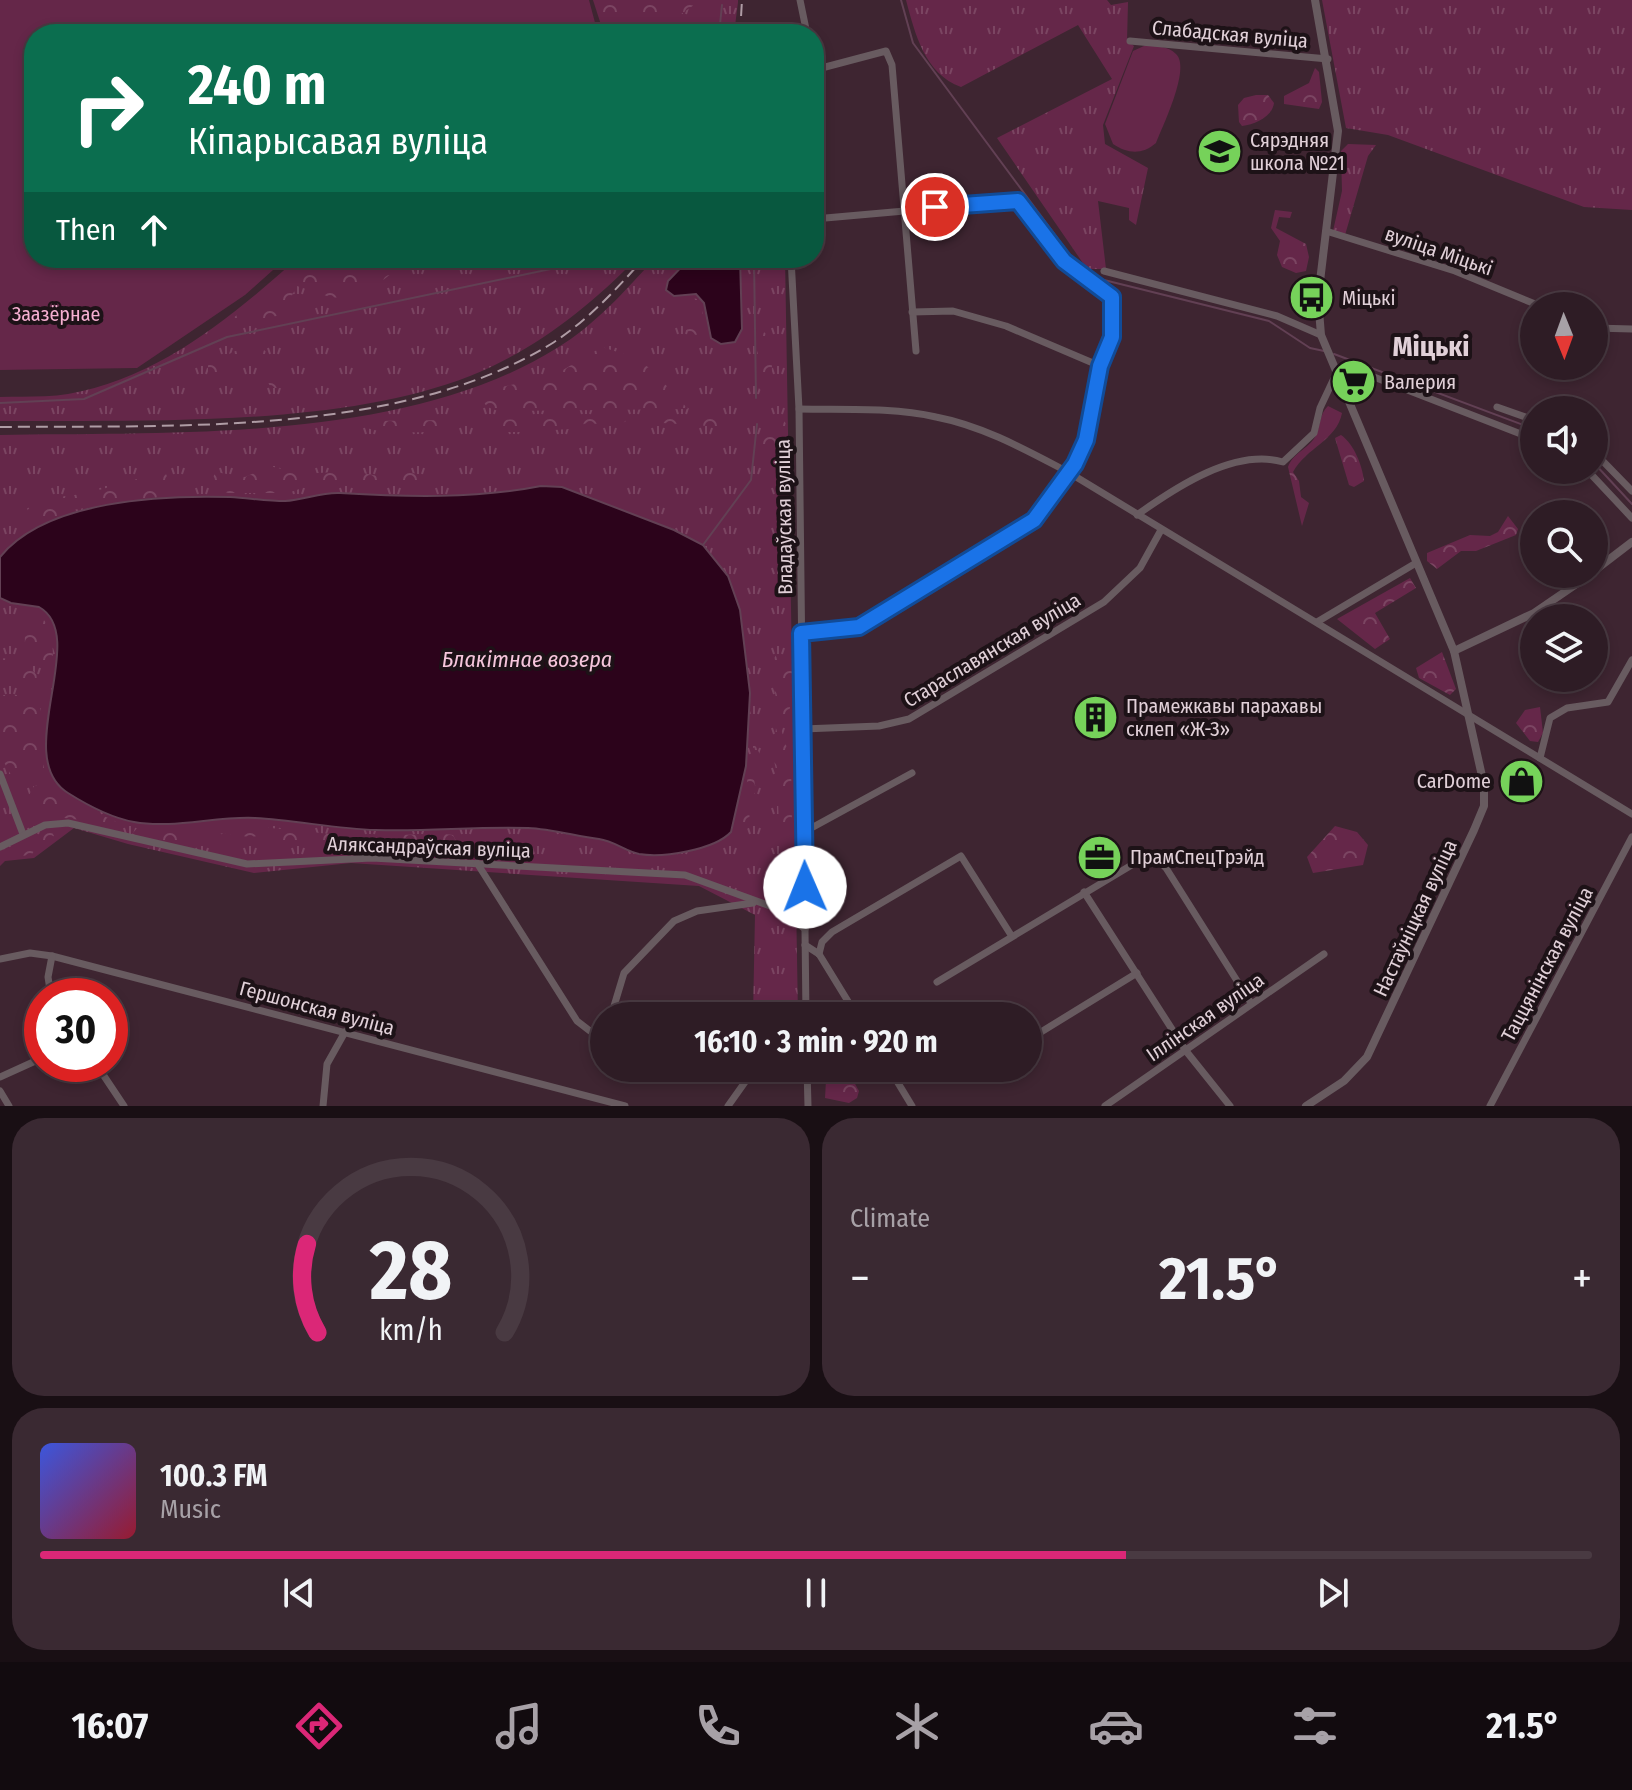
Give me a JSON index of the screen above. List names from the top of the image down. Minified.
{"streets":{"street":["Слабадская вуліца","вуліца Міцькі","Владаўская вуліца","Стараславянская вуліца","Аляксандраўская вуліца","Настаўніцкая вуліца","Таццянінская вуліца","Гершонская вуліца","Іллінская вуліца"]},"crossings":[["Владаўская вуліца","Стараславянская вуліца"],["Владаўская вуліца","Аляксандраўская вуліца"]],"districts":["Міцькі"],"water":["Блакітнае возера"],"parks":["Заазёрнае"],"places":{"school or university":["Сярэдняя школа №21"],"bus stop":["Міцькі"],"supermarket":["Валерия"],"building":["Прамежкавы парахавы склеп «Ж-З»"],"shop":["CarDome"],"office":["ПрамСпецТрэйд"]},"north":"bottom","page":{"turn":["240 m","Кіпарысавая вуліца"],"then":"Then","limit":"30","trip":"16:10 · 3 min · 920 m","tile":"Climate","heat":["−","21.5°","+"],"song":["100.3 FM","Music"],"tabs":["16:07","21.5°"],"gauge":["28","km/h"]}}
